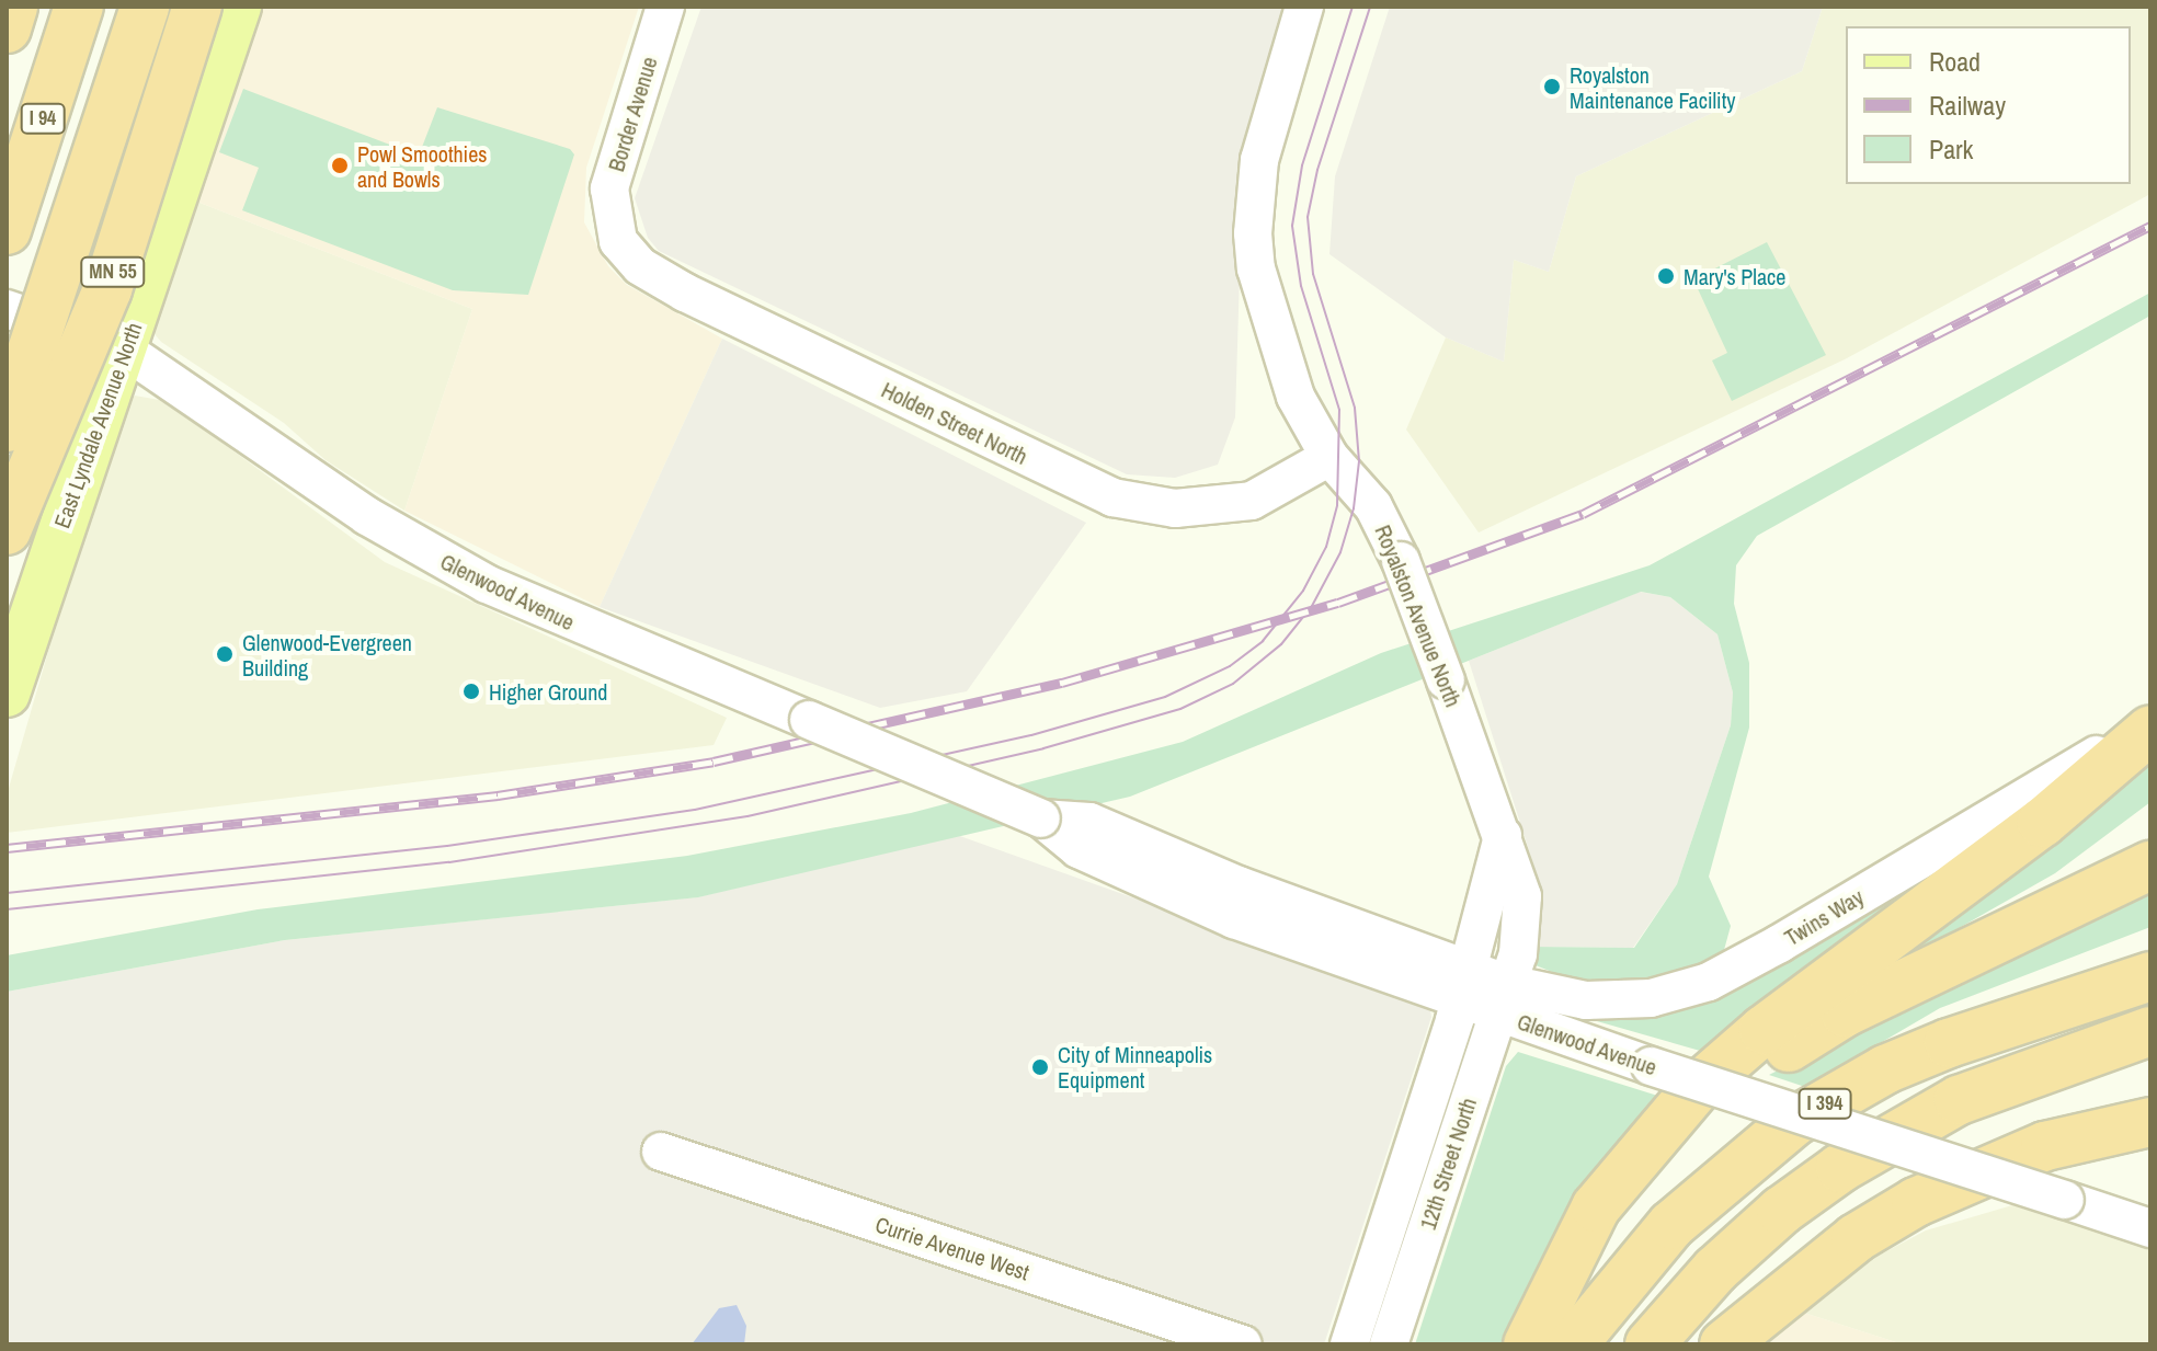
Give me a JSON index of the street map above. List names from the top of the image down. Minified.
{"streets":{"highway":["I 94","MN 55","I 394"],"main road":["East Lyndale Avenue North"],"street":["Border Avenue","Holden Street North","Glenwood Avenue","Royalston Avenue North","Twins Way","12th Street North","Currie Avenue West"]},"crossings":[["Border Avenue","Holden Street North"],["Holden Street North","Royalston Avenue North"],["East Lyndale Avenue North","Glenwood Avenue"],["Glenwood Avenue","Royalston Avenue North"],["Glenwood Avenue","Twins Way"],["Glenwood Avenue","12th Street North"],["Royalston Avenue North","Twins Way"],["Royalston Avenue North","12th Street North"],["Twins Way","12th Street North"]],"places":["Royalston Maintenance Facility","Powl Smoothies and Bowls","Mary's Place","Glenwood-Evergreen Building","Higher Ground","City of Minneapolis Equipment"],"legend":["Road","Railway","Park"]}
